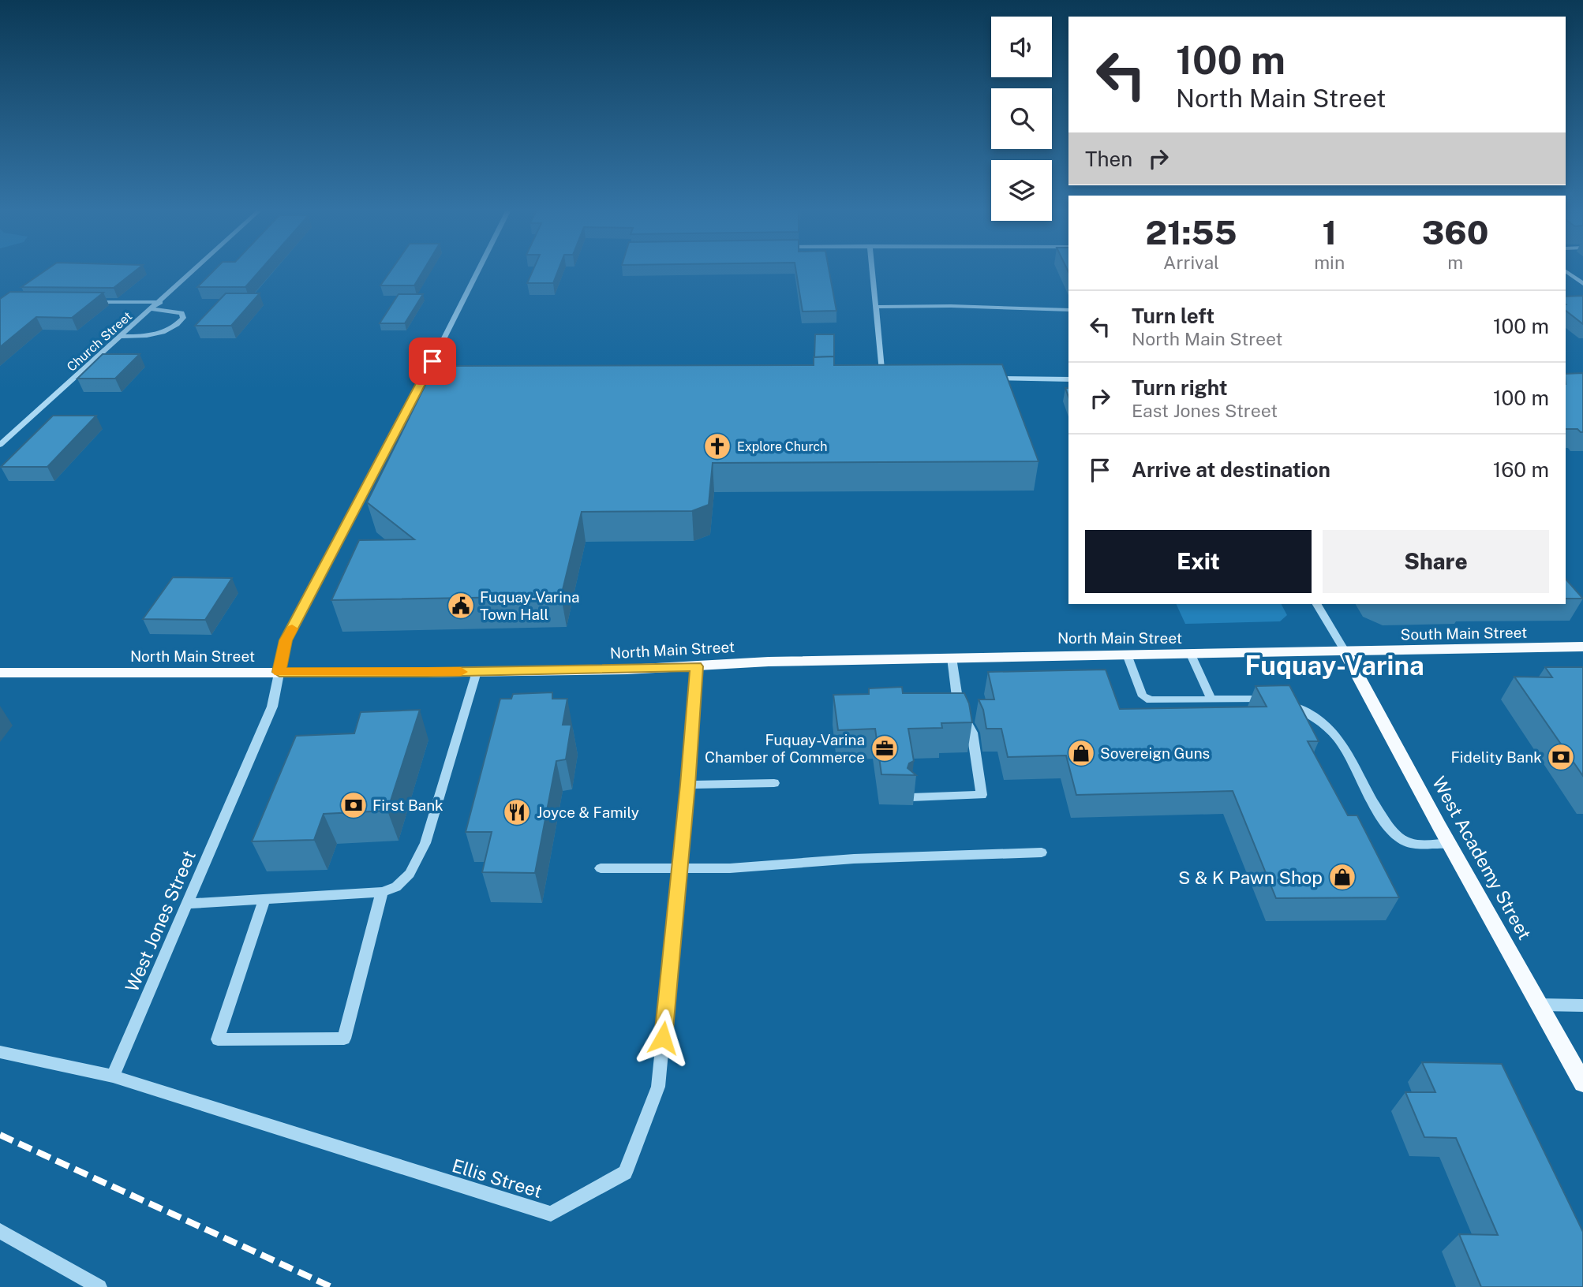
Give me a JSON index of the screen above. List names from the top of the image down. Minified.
{"streets":{"main road":["South Main Street","North Main Street","West Academy Street"],"street":["Church Street","West Jones Street","Ellis Street"]},"crossings":[["South Main Street","North Main Street"],["South Main Street","West Academy Street"],["North Main Street","West Academy Street"],["North Main Street","West Jones Street"],["North Main Street","Ellis Street"],["West Jones Street","Ellis Street"]],"districts":["Fuquay-Varina"],"places":{"church":["Explore Church"],"public building":["Fuquay-Varina Town Hall"],"office":["Fuquay-Varina Chamber of Commerce"],"shop":["Sovereign Guns","S & K Pawn Shop"],"bank":["Fidelity Bank","First Bank"],"restaurant":["Joyce & Family"]},"page":{"turn":["100 m","North Main Street"],"then":"Then","eta":["21:55","Arrival","1","min","360","m"],"list":[{"name":"Turn left","note":"North Main Street","value":"100 m"},{"name":"Turn right","note":"East Jones Street","value":"100 m"},{"name":"Arrive at destination","value":"160 m"}],"buttons":["Exit","Share"]}}
